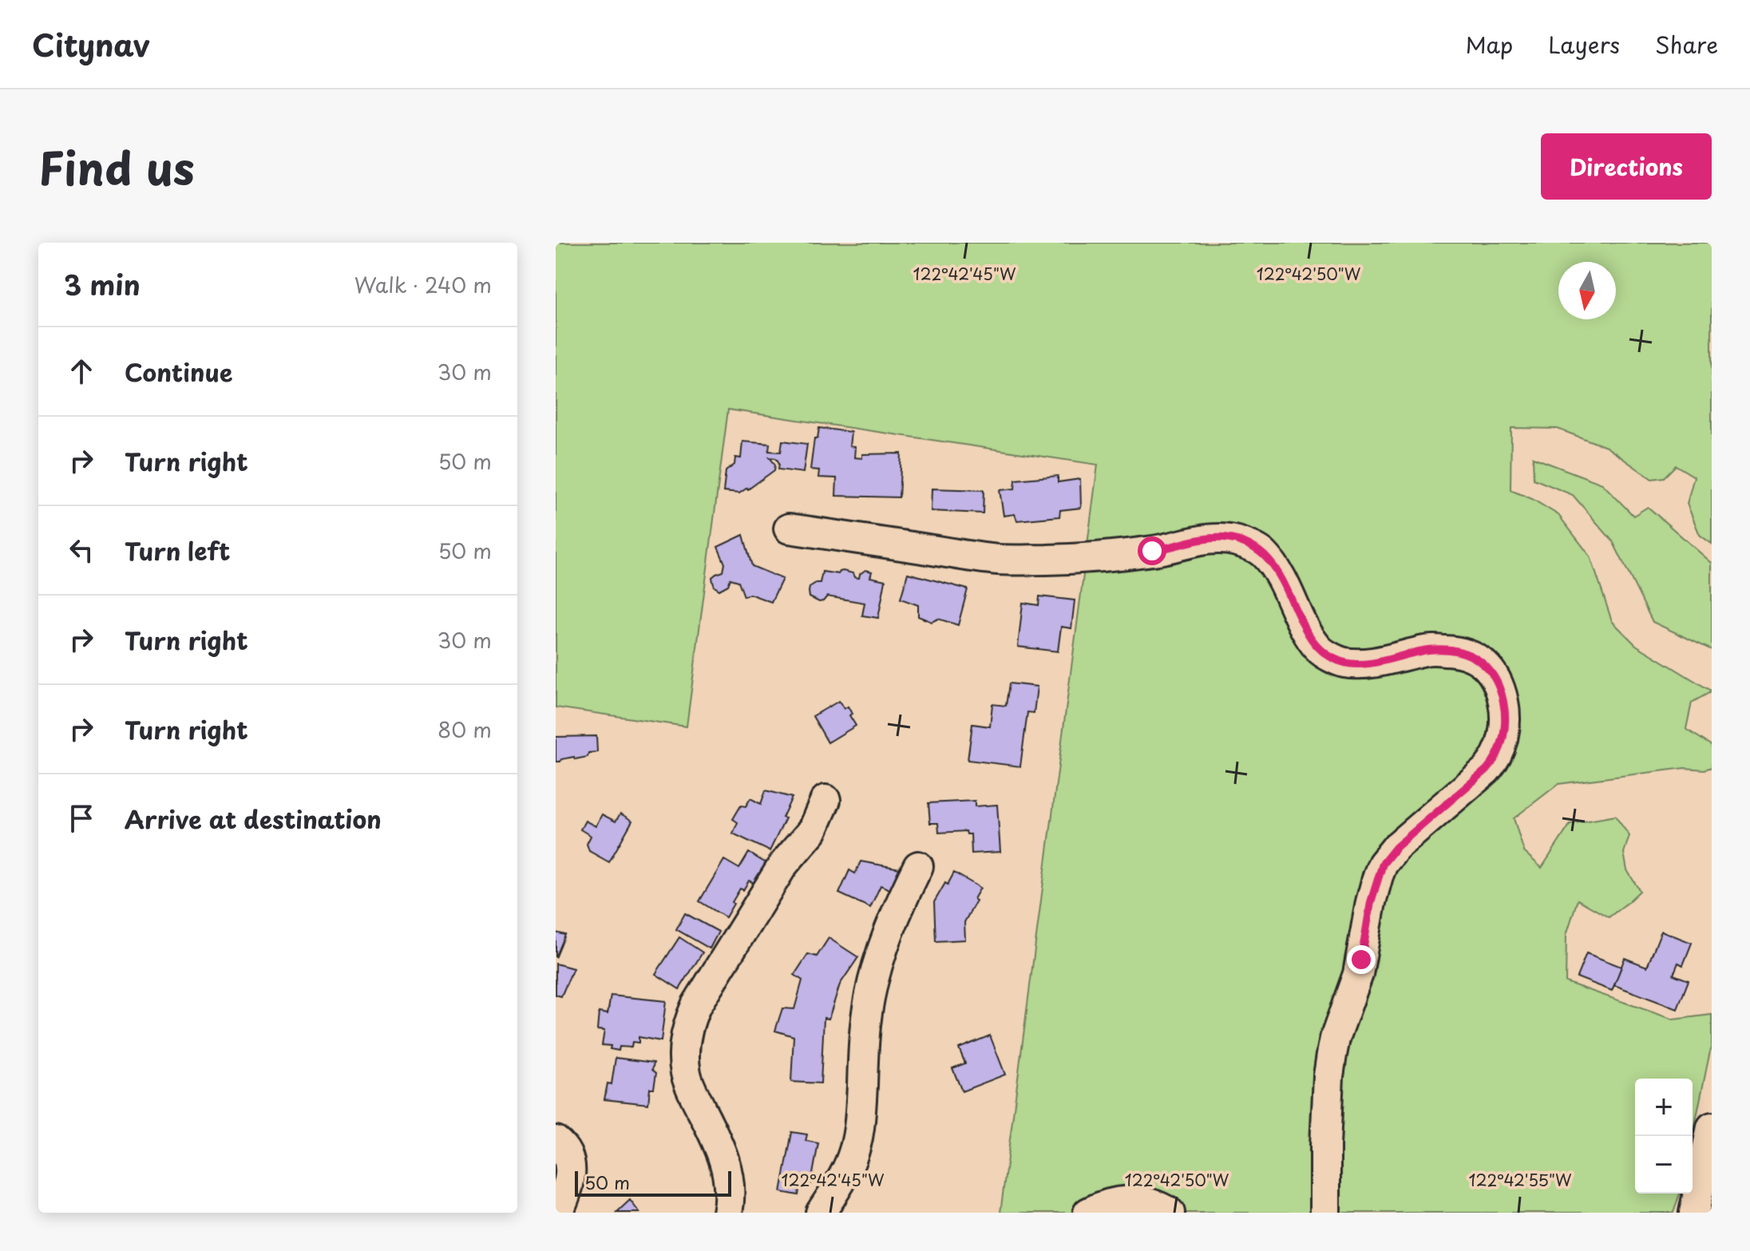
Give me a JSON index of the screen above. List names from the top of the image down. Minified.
{"scale_bar":"50 m","north":"bottom","page":{"header":"Citynav","nav":["Map","Layers","Share"],"title":"Find us","buttons":"Directions","heading":["3 min","Walk · 240 m"],"list":[["Continue","30 m"],["Turn right","50 m"],["Turn left","50 m"],["Turn right","30 m"],["Turn right","80 m"],"Arrive at destination"],"map_buttons":["+","−"],"scale":"50 m"},"coordinates":["122°42'45\"W","122°42'50\"W","122°42'55\"W"]}
